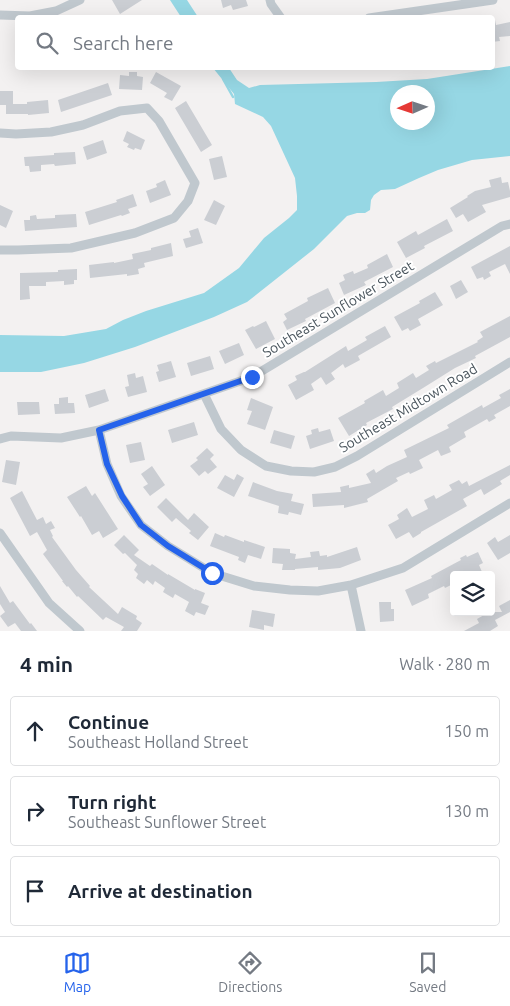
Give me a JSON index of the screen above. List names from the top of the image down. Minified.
{"streets":{"street":["Southeast Sunflower Street","Southeast Midtown Road"]},"crossings":[["Southeast Sunflower Street","Southeast Midtown Road"]],"north":"left","page":{"search":"Search here","heading":["4 min","Walk · 280 m"],"list":[["Continue","Southeast Holland Street","150 m"],["Turn right","Southeast Sunflower Street","130 m"],"Arrive at destination"],"nav":["Map","Directions","Saved"]}}
